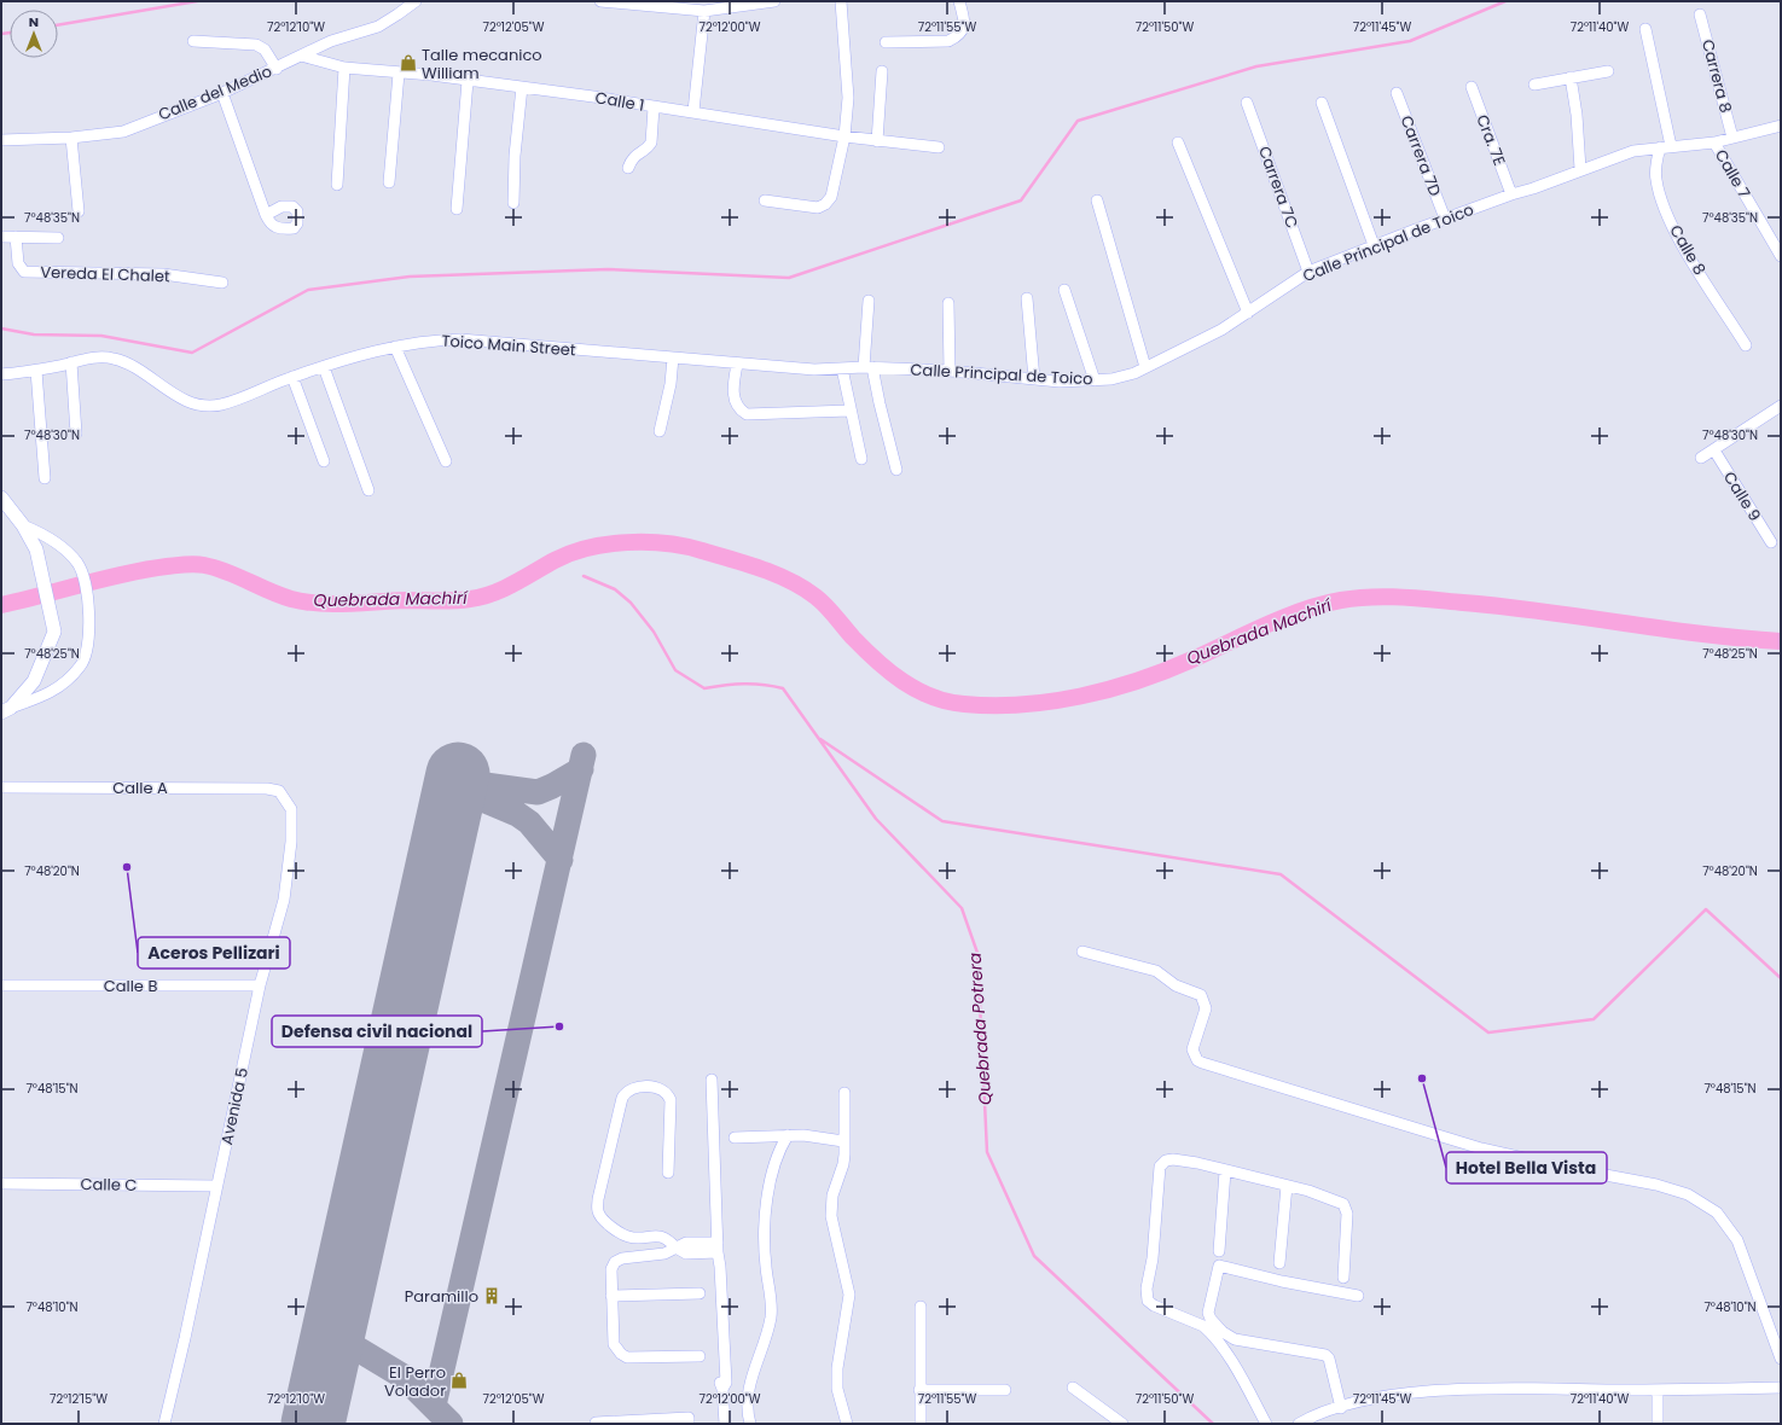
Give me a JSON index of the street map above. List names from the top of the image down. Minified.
{"streets":{"street":["Carrera 8","Calle del Medio","Calle 1","Cra. 7E","Carrera 7D","Calle 7","Carrera 7C","Calle Principal de Toico","Calle 8","Vereda El Chalet","Toico Main Street","Calle 9","Calle A","Calle B","Avenida 5","Calle C"]},"crossings":[["Carrera 8","Calle Principal de Toico"],["Calle del Medio","Calle 1"],["Cra. 7E","Calle Principal de Toico"],["Carrera 7D","Calle Principal de Toico"],["Calle 7","Calle Principal de Toico"],["Carrera 7C","Calle Principal de Toico"],["Calle Principal de Toico","Calle 8"],["Calle Principal de Toico","Toico Main Street"],["Calle A","Avenida 5"],["Calle B","Avenida 5"],["Avenida 5","Calle C"]],"water":["Quebrada Machirí","Quebrada Potrera"],"places":{"shop":["Talle mecanico William","El Perro Volador"],"other":["Aceros Pellizari","Defensa civil nacional","Hotel Bella Vista"],"building":["Paramillo"]},"north":"top","coordinates":["72°12'10\"W","72°12'05\"W","72°12'00\"W","72°11'55\"W","72°11'50\"W","72°11'45\"W","72°11'40\"W","7°48'35\"N","7°48'30\"N","7°48'25\"N","7°48'20\"N","7°48'15\"N","7°48'10\"N","72°12'15\"W"]}
